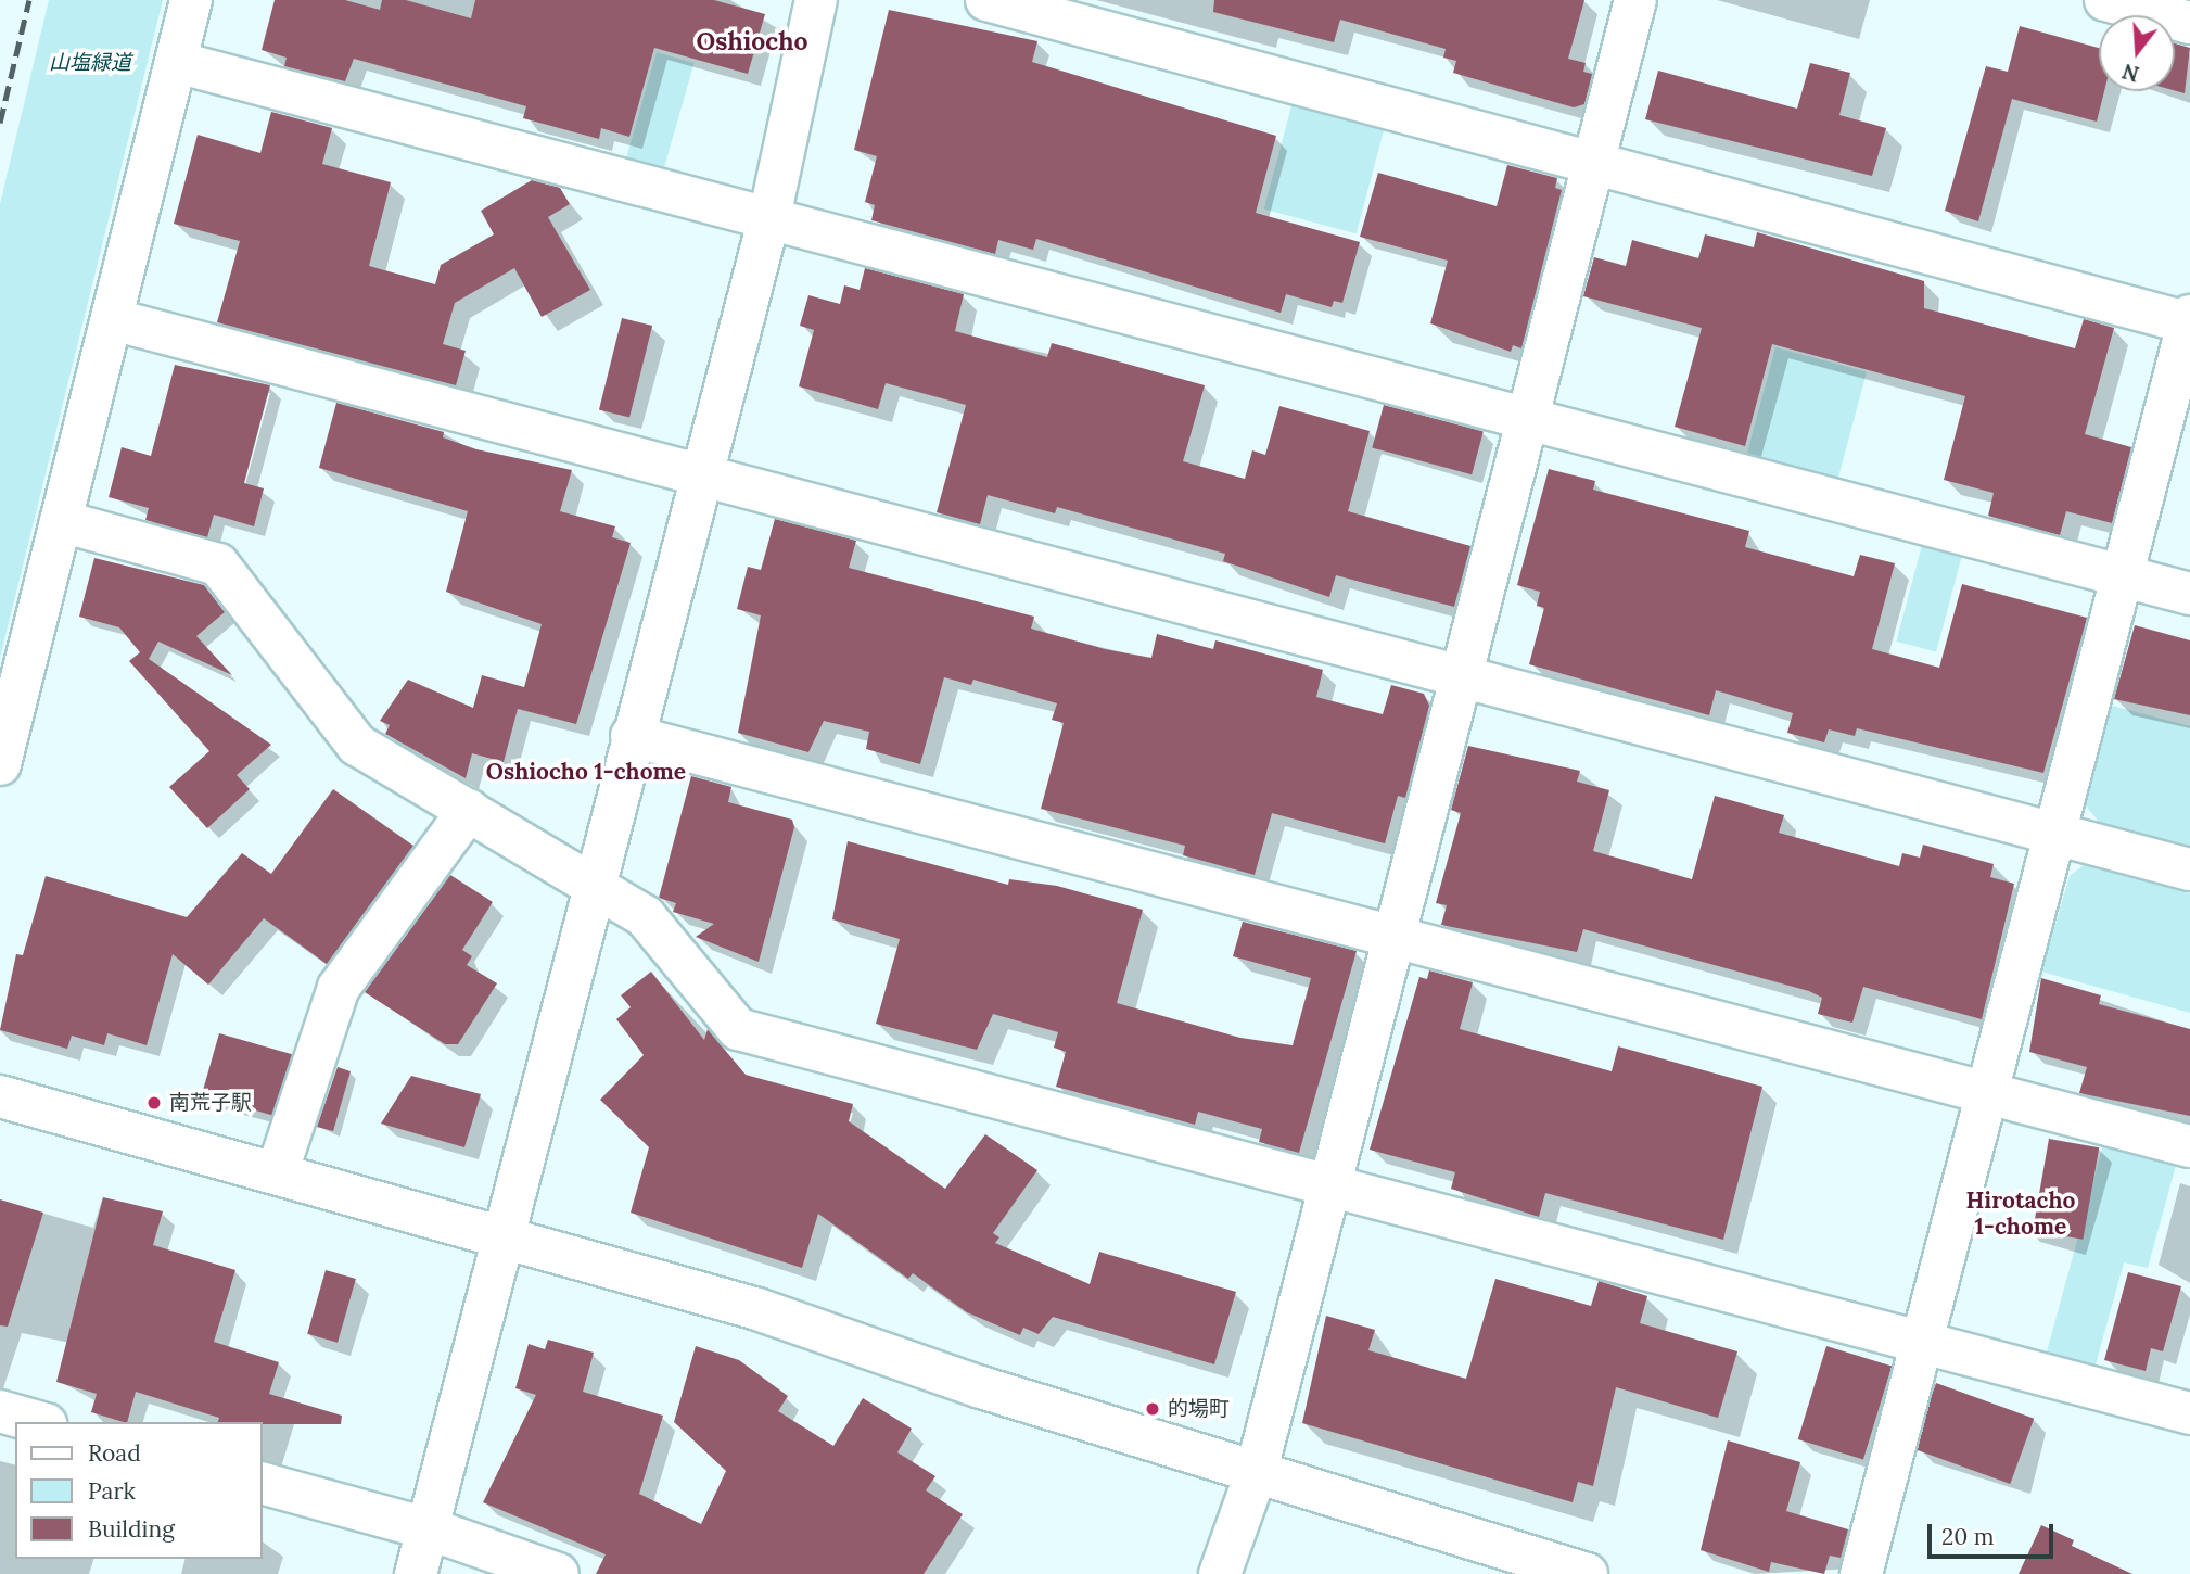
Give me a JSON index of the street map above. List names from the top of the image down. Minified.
{"districts":["Oshiocho","Oshiocho 1-chome","Hirotacho 1-chome"],"parks":["山塩緑道"],"places":["南荒子駅","的場町"],"legend":["Road","Park","Building"],"scale_bar":"20 m","north":"bottom"}
